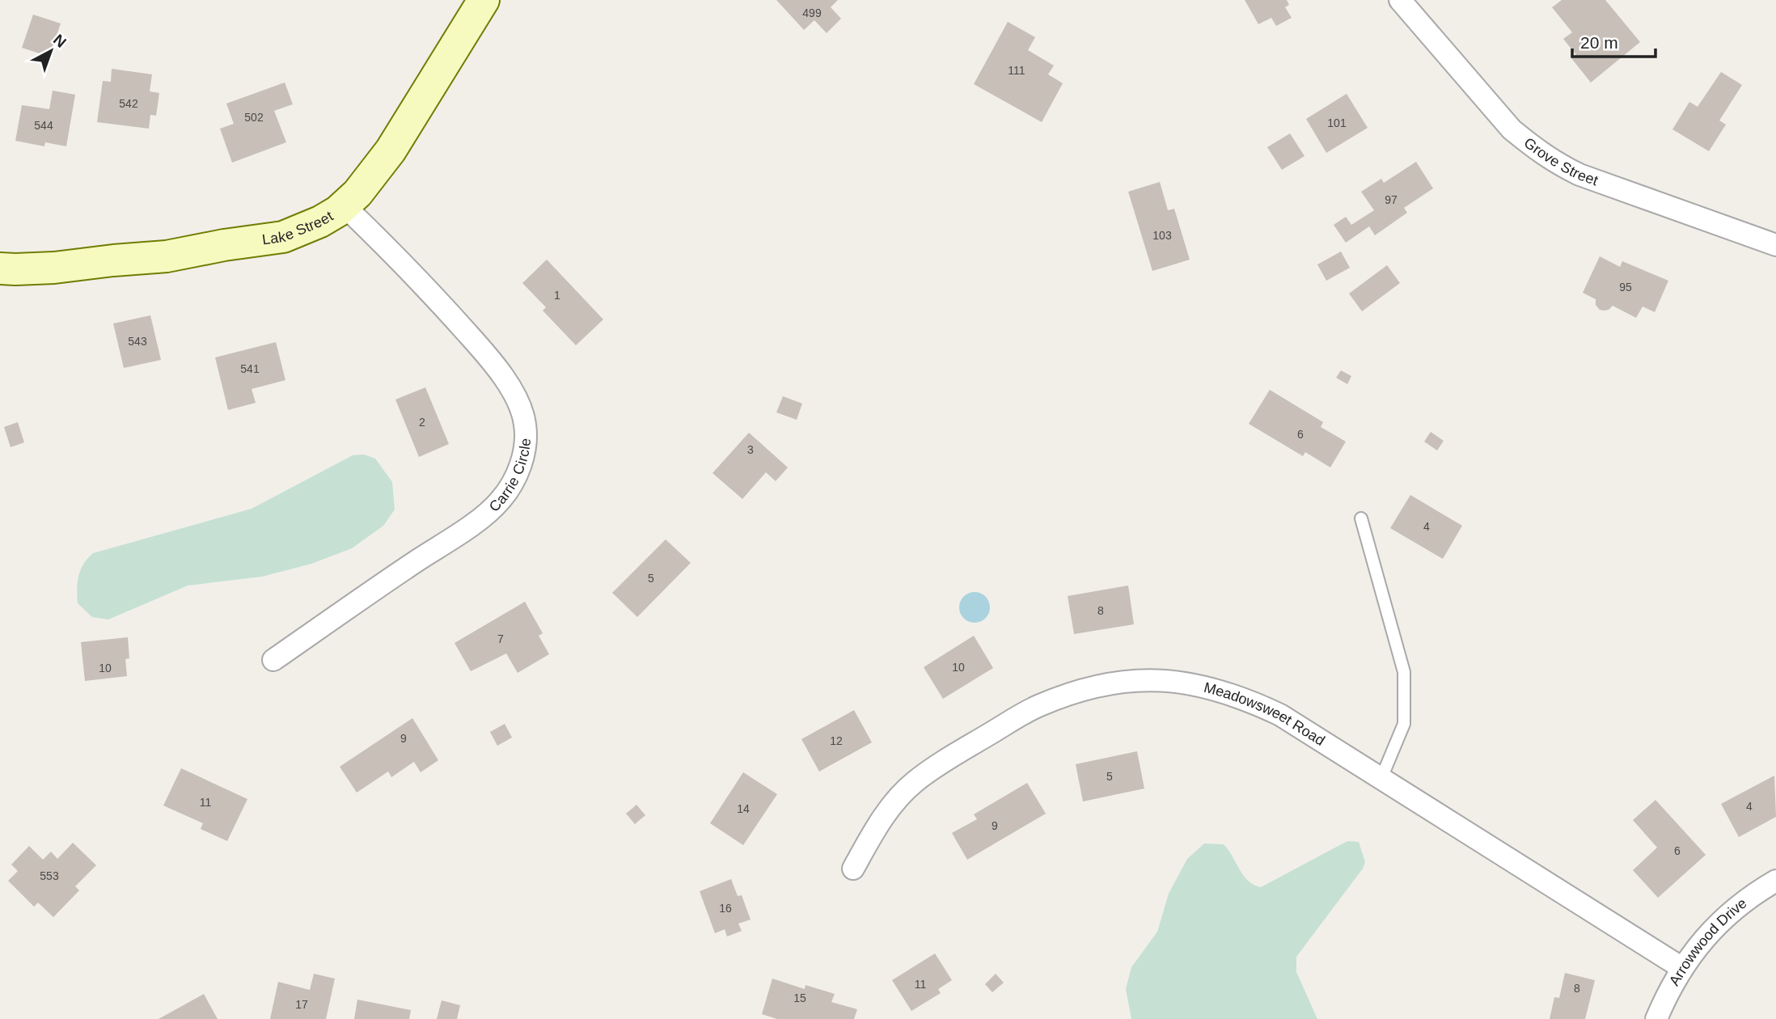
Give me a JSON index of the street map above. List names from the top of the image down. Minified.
{"streets":{"main road":["Lake Street"],"street":["Grove Street","Carrie Circle","Meadowsweet Road","Arrowwood Drive"]},"crossings":[["Lake Street","Carrie Circle"],["Meadowsweet Road","Arrowwood Drive"]],"house_numbers":["499","111","542","502","101","544","97","103","95","1","543","541","2","6","3","4","5","8","7","10","10","9","12","5","11","4","14","9","6","553","16","11","8","15","17"],"scale_bar":"20 m","north":"top right"}
